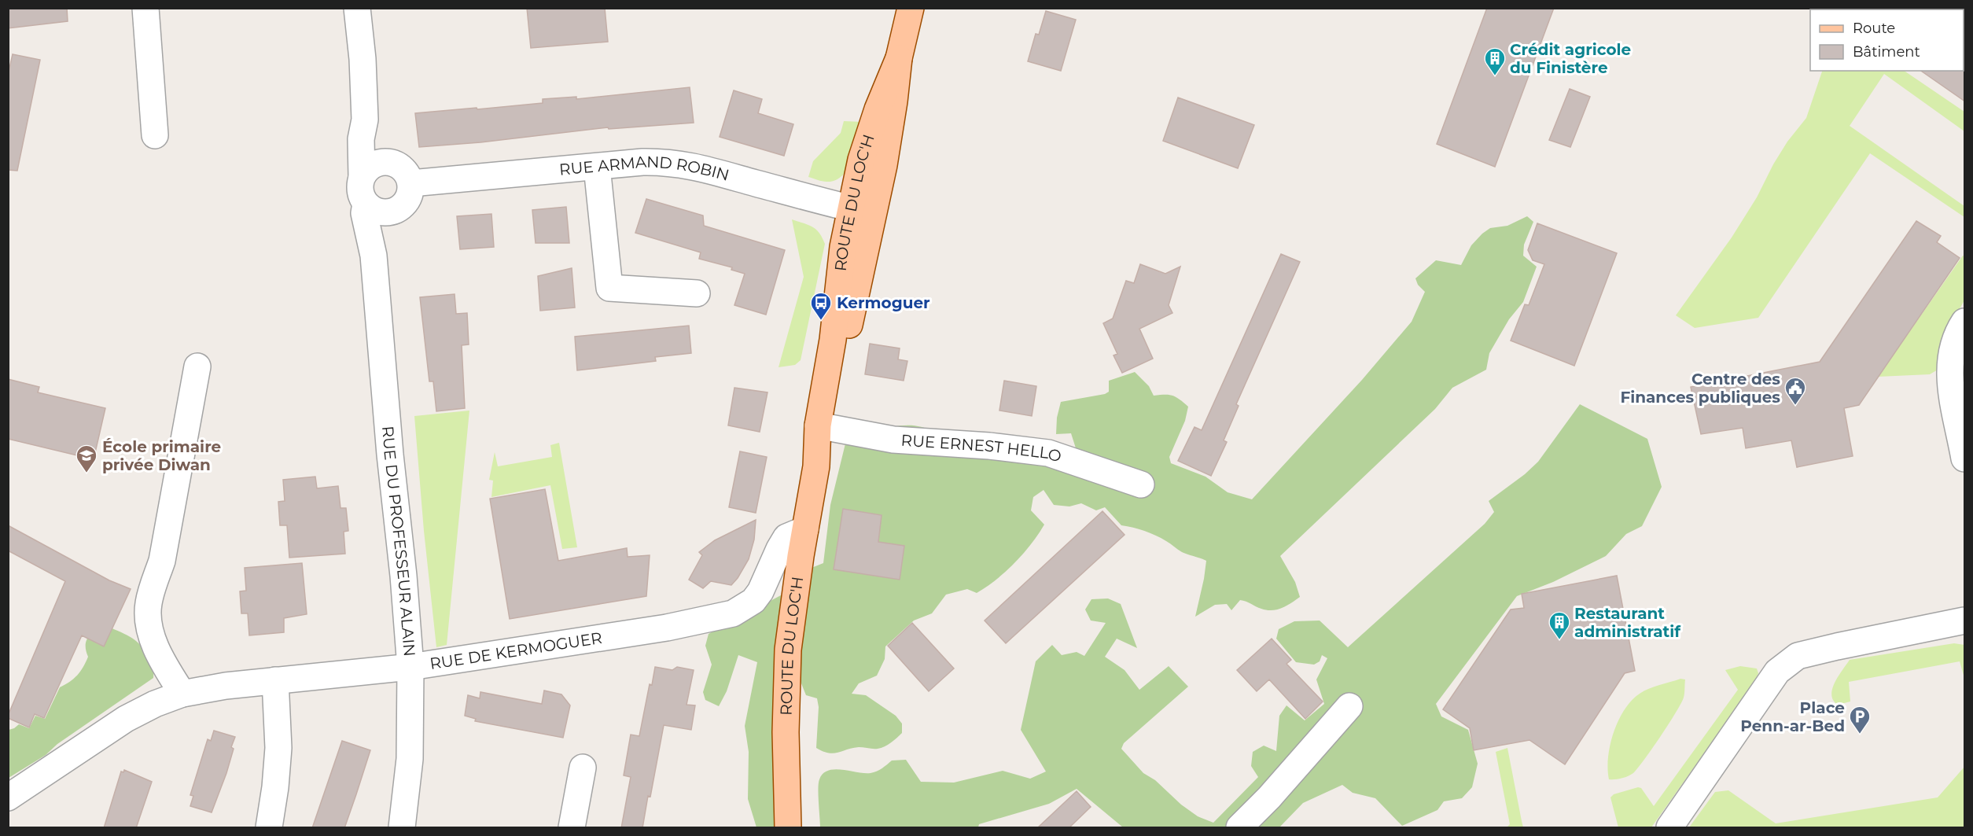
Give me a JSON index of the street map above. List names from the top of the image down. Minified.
{"streets":{"main road":["ROUTE DU LOC'H"],"street":["RUE ARMAND ROBIN","RUE ERNEST HELLO","RUE DU PROFESSEUR ALAIN","RUE DE KERMOGUER"]},"crossings":[["RUE ARMAND ROBIN","ROUTE DU LOC'H"],["RUE ARMAND ROBIN","RUE DU PROFESSEUR ALAIN"],["ROUTE DU LOC'H","RUE ERNEST HELLO"],["ROUTE DU LOC'H","RUE DE KERMOGUER"],["RUE DU PROFESSEUR ALAIN","RUE DE KERMOGUER"]],"places":{"building":["Crédit agricole du Finistère","Restaurant administratif"],"bus stop":["Kermoguer"],"public building":["Centre des Finances publiques"],"school or university":["École primaire privée Diwan"],"parking":["Place Penn-ar-Bed"]},"legend":["Route","Bâtiment"]}
